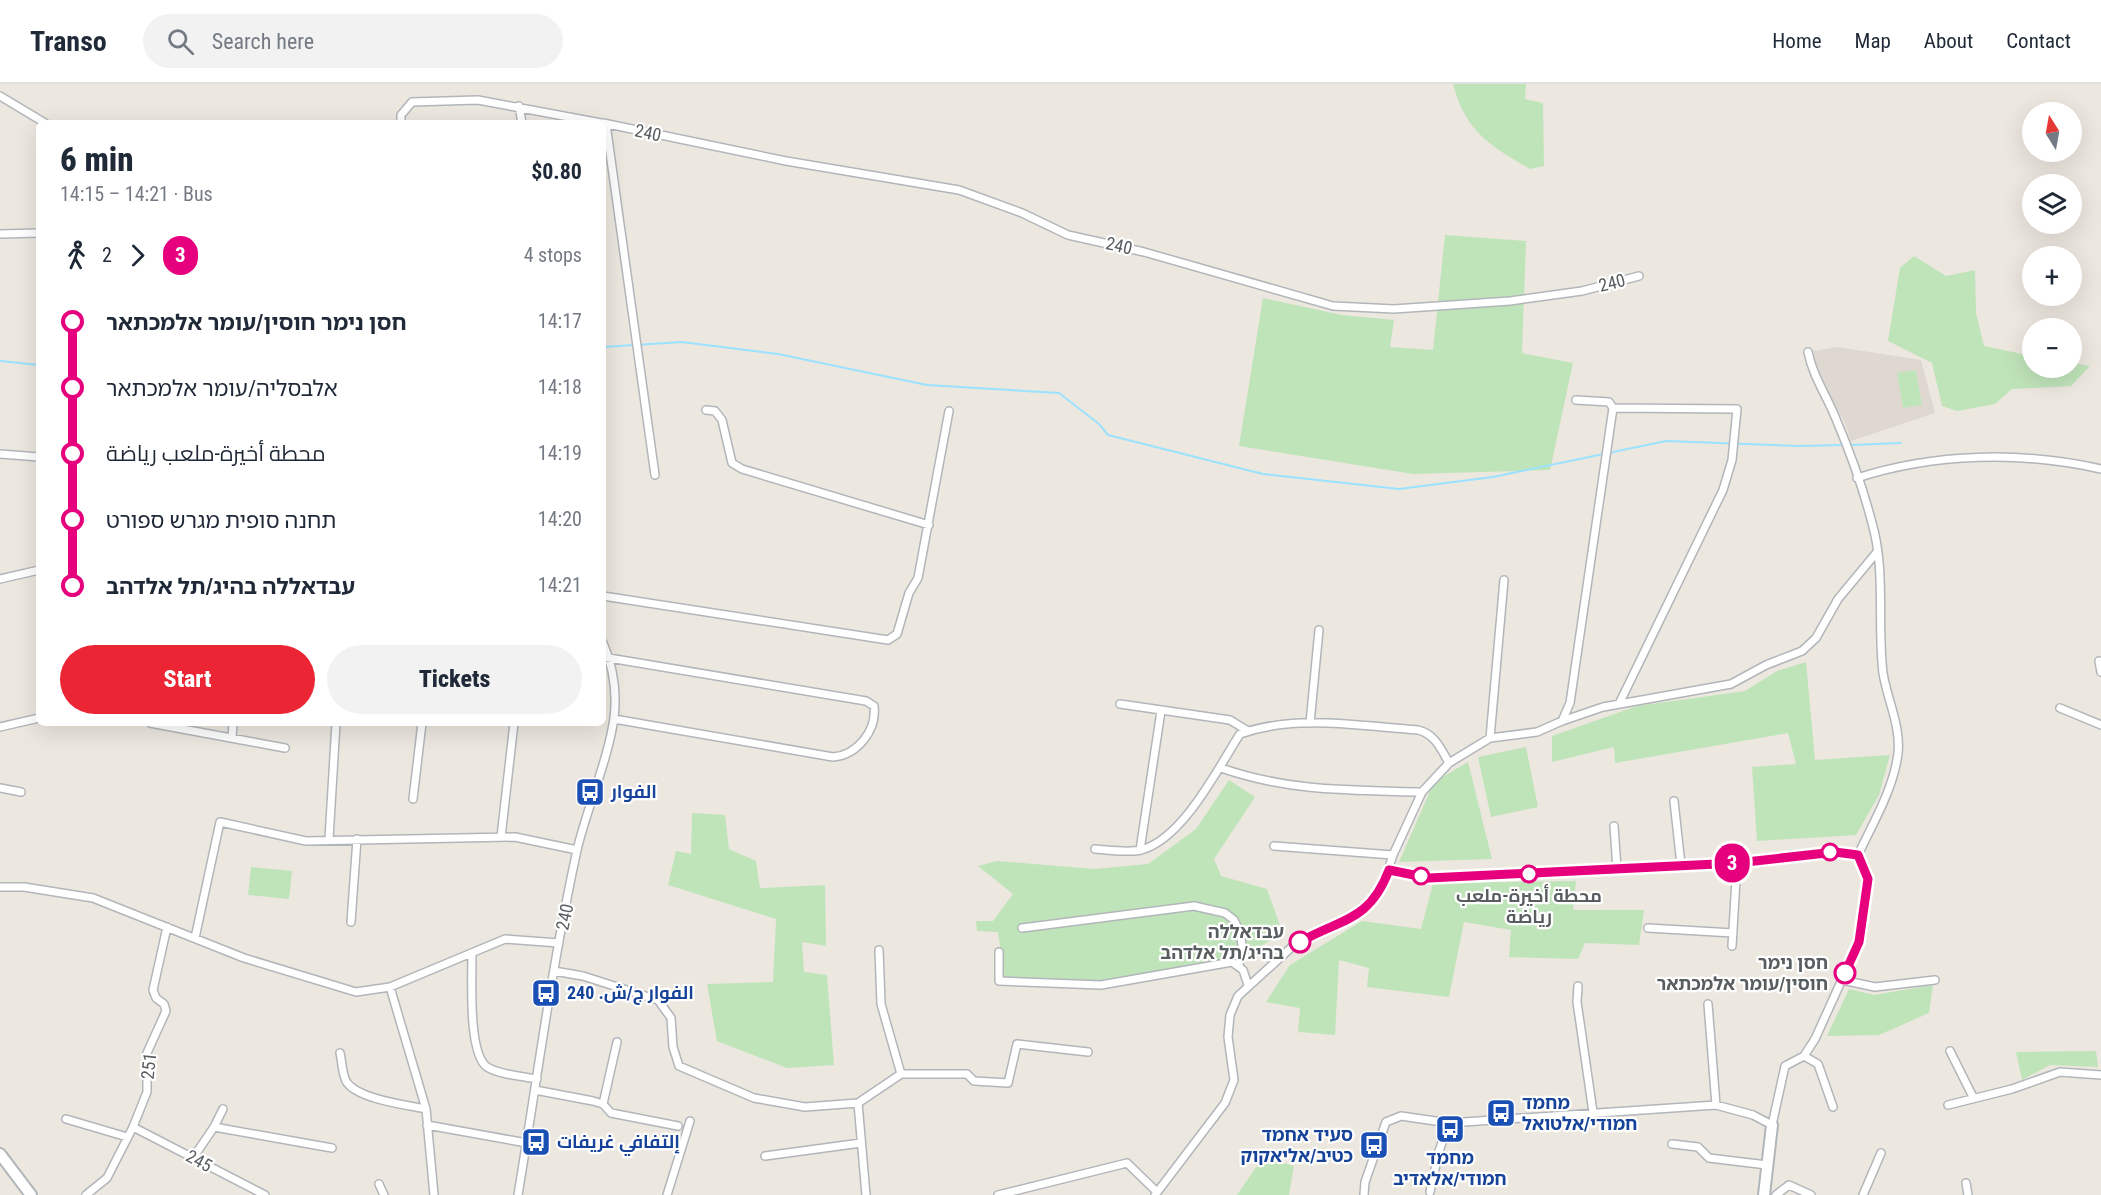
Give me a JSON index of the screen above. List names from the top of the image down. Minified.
{"streets":{"street":["240","251","245"]},"crossings":[["251","245"]],"places":{"bus stop":["الفوار","الفوار ج/ش. 240","מחמד חמודי/אלטואל","מחמד חמודי/אלאדיב","إلتفافي غريفات","סעיד אחמד כטיב/אליאקוק"],"other":["محطة أخيرة-ملعب رياضة","עבדאללה בהיג/תל אלדהב","חסן נימר חוסין/עומר אלמכתאר"]},"lines":["bus line 3"],"north":"top","page":{"header":"Transo","search":"Search here","nav":["Home","Map","About","Contact"],"on_map":"3","map_buttons":["+","−"],"heading":["6 min","14:15 – 14:21 · Bus","$0.80"],"legs":["2","3","4 stops"],"list":[{"name":"חסן נימר חוסין/עומר אלמכתאר","value":"14:17"},{"name":"אלבסליה/עומר אלמכתאר","value":"14:18"},{"name":"محطة أخيرة-ملعب رياضة","value":"14:19"},{"name":"תחנה סופית מגרש ספורט","value":"14:20"},{"name":"עבדאללה בהיג/תל אלדהב","value":"14:21"}],"buttons":["Start","Tickets"]}}
